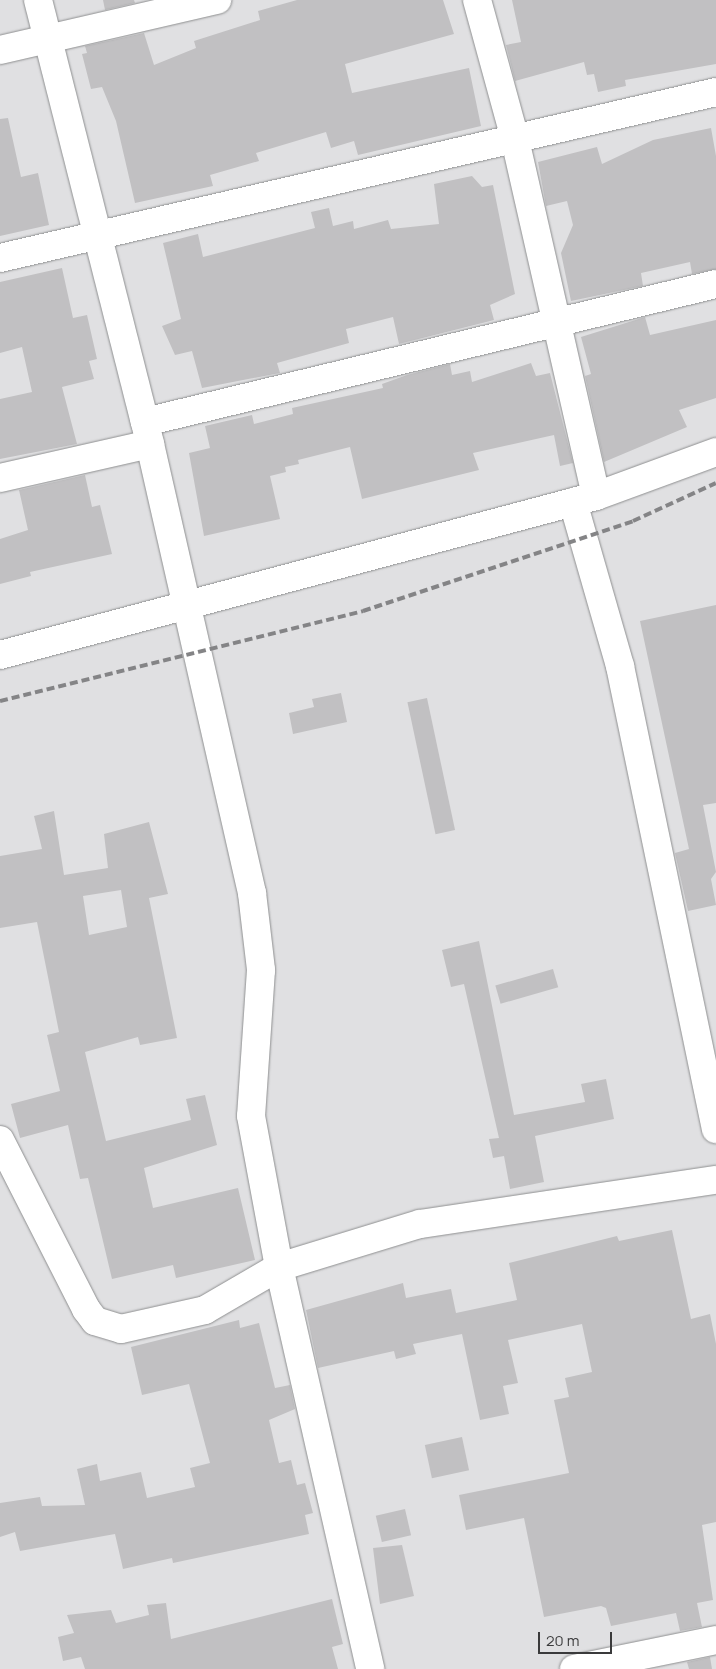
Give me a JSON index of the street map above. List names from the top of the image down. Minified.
{"scale_bar":"20 m"}
